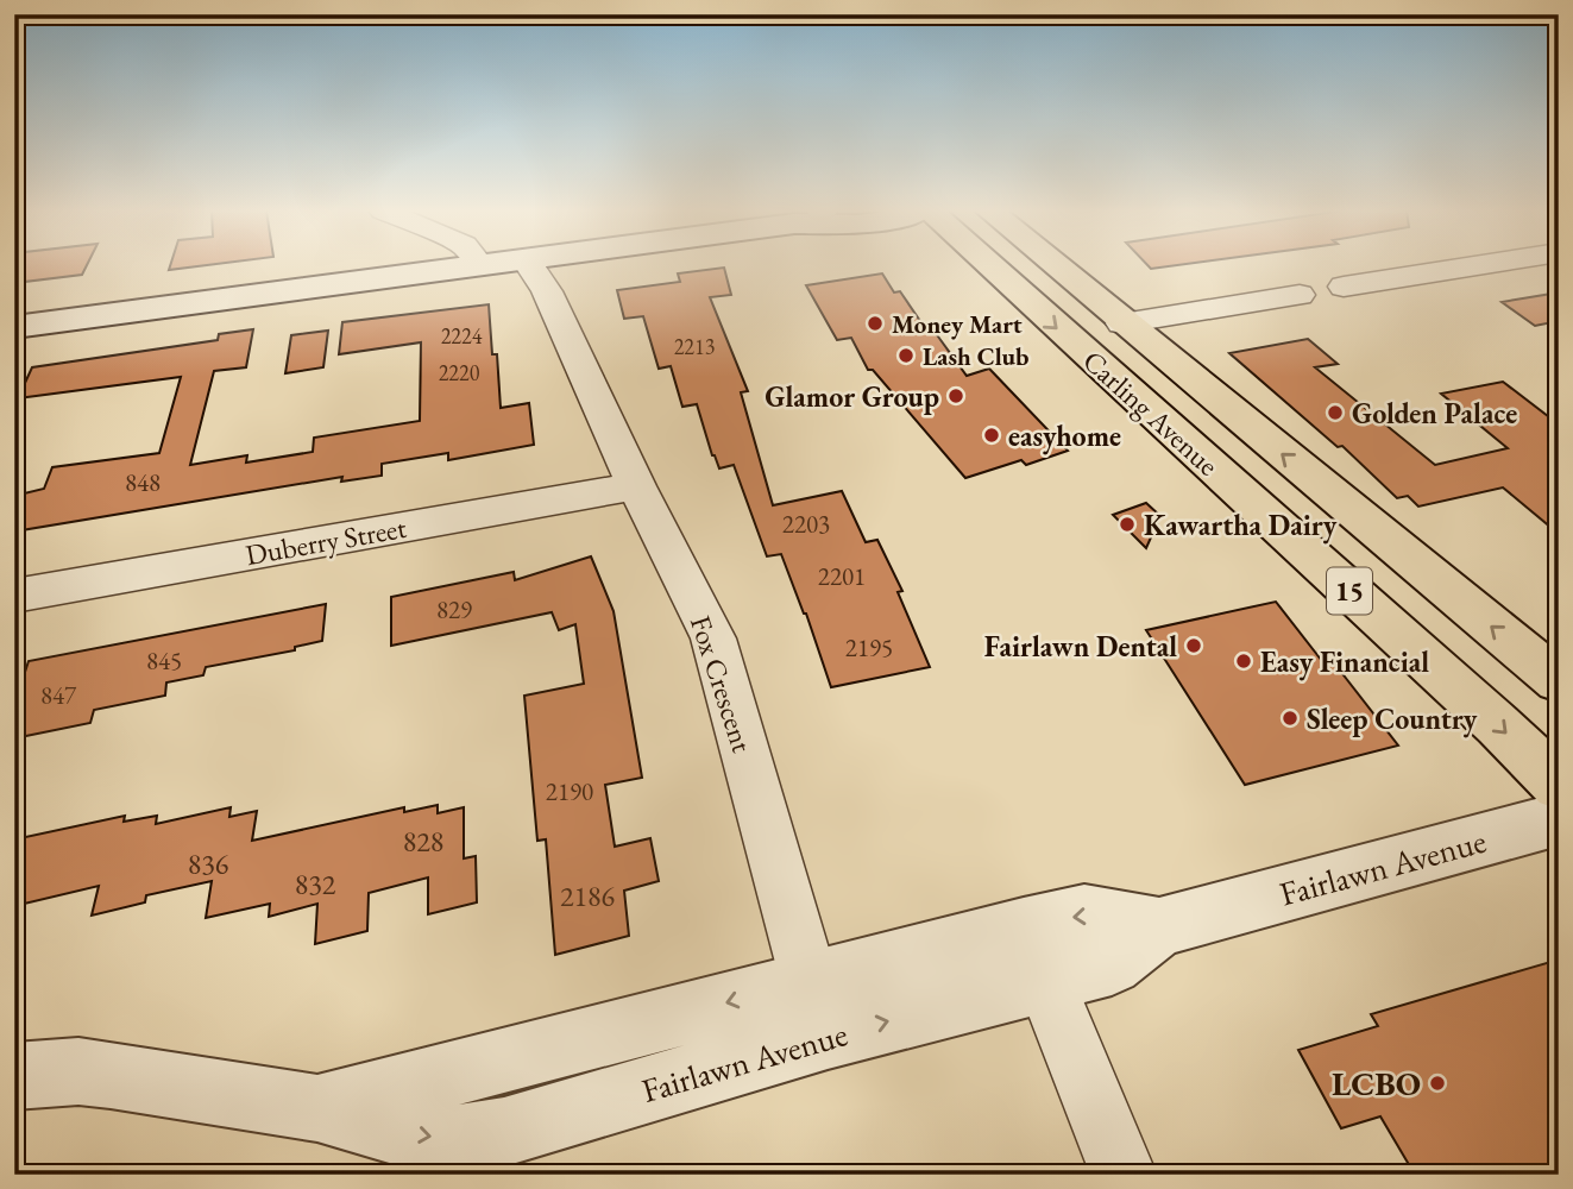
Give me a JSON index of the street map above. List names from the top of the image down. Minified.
{"streets":{"main road":["Carling Avenue","15","Fairlawn Avenue"],"street":["Duberry Street","Fox Crescent"]},"crossings":[["Duberry Street","Fox Crescent"],["Fox Crescent","Fairlawn Avenue"]],"places":["Money Mart","Lash Club","Glamor Group","Golden Palace","easyhome","Kawartha Dairy","Fairlawn Dental","Easy Financial","Sleep Country","LCBO"],"house_numbers":["2224","2213","2220","848","2203","2201","829","2195","845","847","2190","828","836","832","2186"]}
